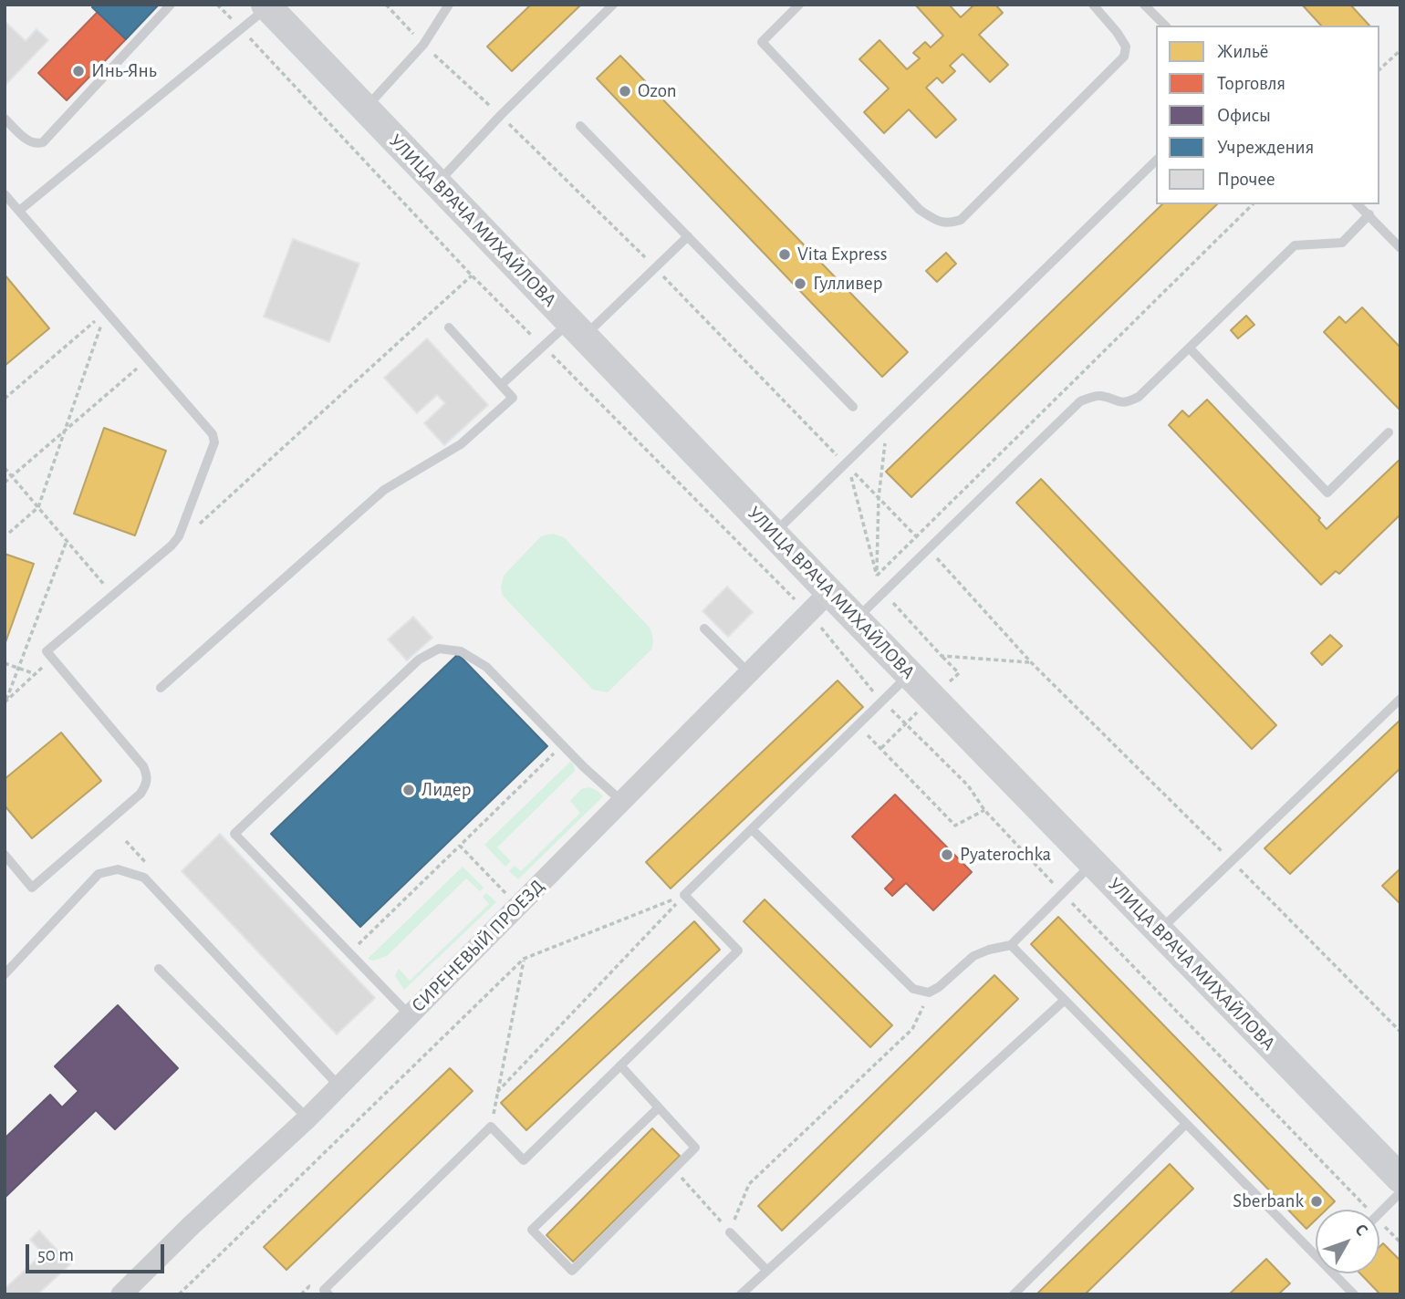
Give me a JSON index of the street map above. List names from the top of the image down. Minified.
{"streets":{"main road":["УЛИЦА ВРАЧА МИХАЙЛОВА"],"street":["СИРЕНЕВЫЙ ПРОЕЗД"]},"crossings":[["УЛИЦА ВРАЧА МИХАЙЛОВА","СИРЕНЕВЫЙ ПРОЕЗД"]],"places":["Инь-Янь","Ozon","Vita Express","Гулливер","Лидер","Pyaterochka","Sberbank"],"legend":["Жильё","Торговля","Офисы","Учреждения","Прочее"],"scale_bar":"50 m","north":"top right"}
